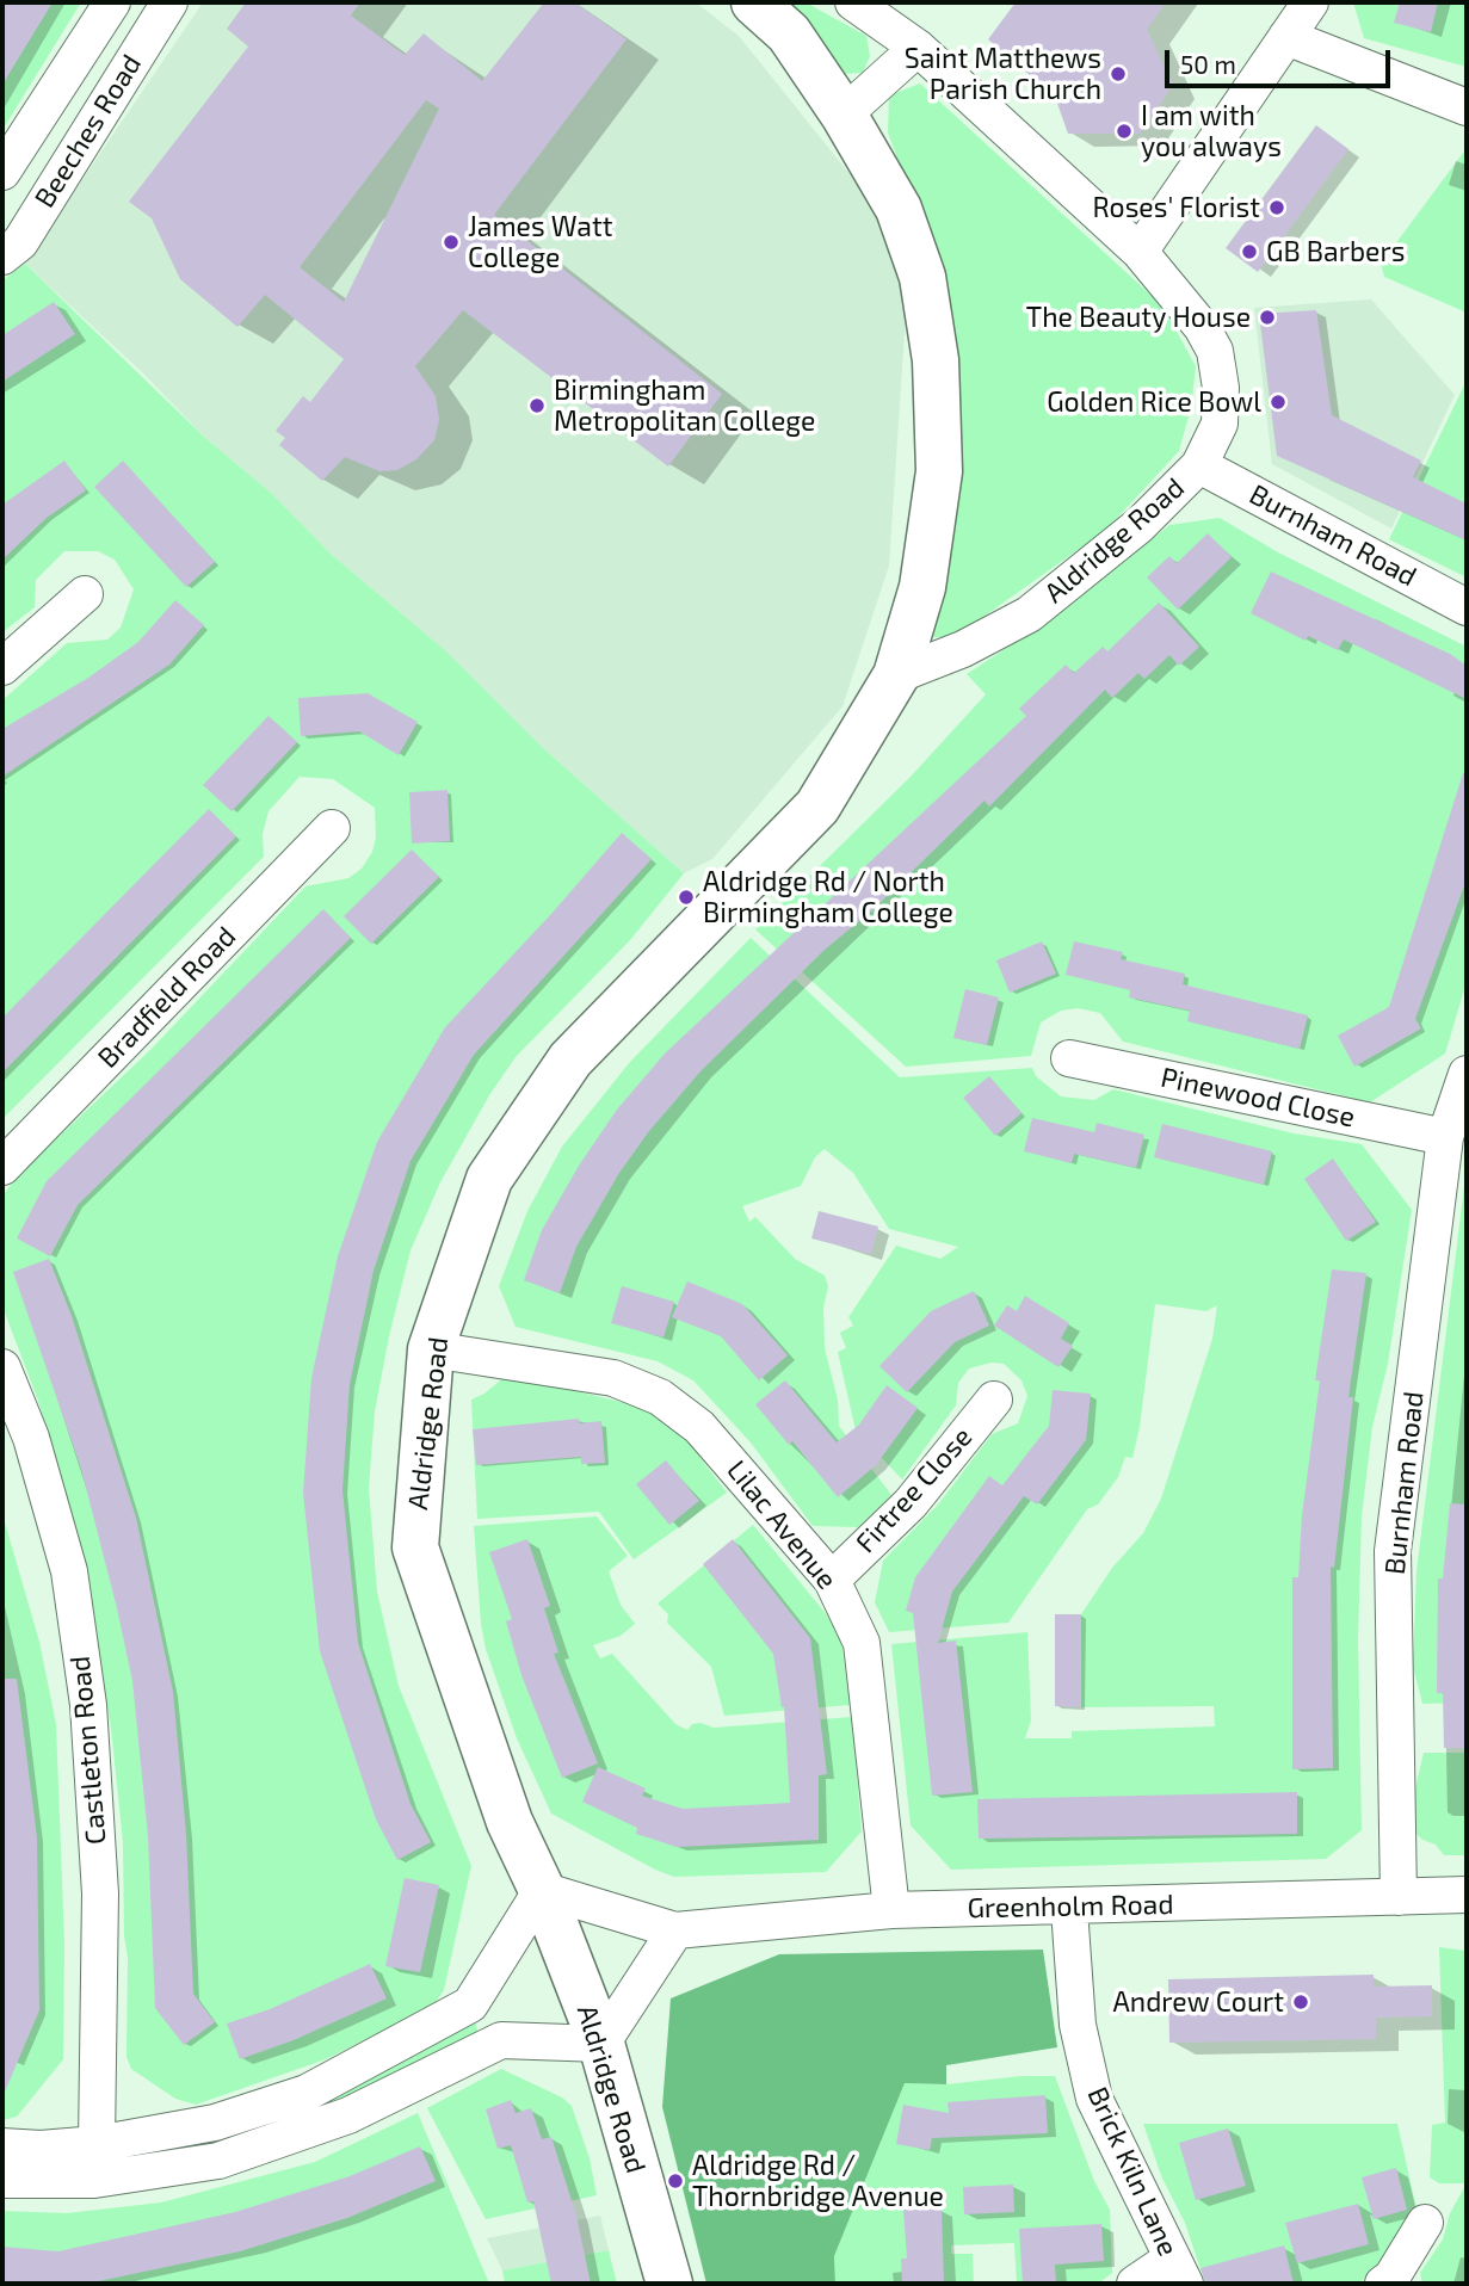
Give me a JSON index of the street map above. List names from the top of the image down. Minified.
{"streets":{"street":["Beeches Road","Burnham Road","Aldridge Road","Bradfield Road","Pinewood Close","Firtree Close","Lilac Avenue","Castleton Road","Greenholm Road","Brick Kiln Lane"]},"crossings":[["Burnham Road","Aldridge Road"],["Burnham Road","Pinewood Close"],["Burnham Road","Greenholm Road"],["Aldridge Road","Lilac Avenue"],["Aldridge Road","Greenholm Road"],["Firtree Close","Lilac Avenue"],["Lilac Avenue","Greenholm Road"],["Greenholm Road","Brick Kiln Lane"]],"places":["Saint Matthews Parish Church","I am with you always","Roses' Florist","James Watt College","GB Barbers","The Beauty House","Golden Rice Bowl","Birmingham Metropolitan College","Aldridge Rd / North Birmingham College","Andrew Court","Aldridge Rd / Thornbridge Avenue"],"scale_bar":"50 m"}
